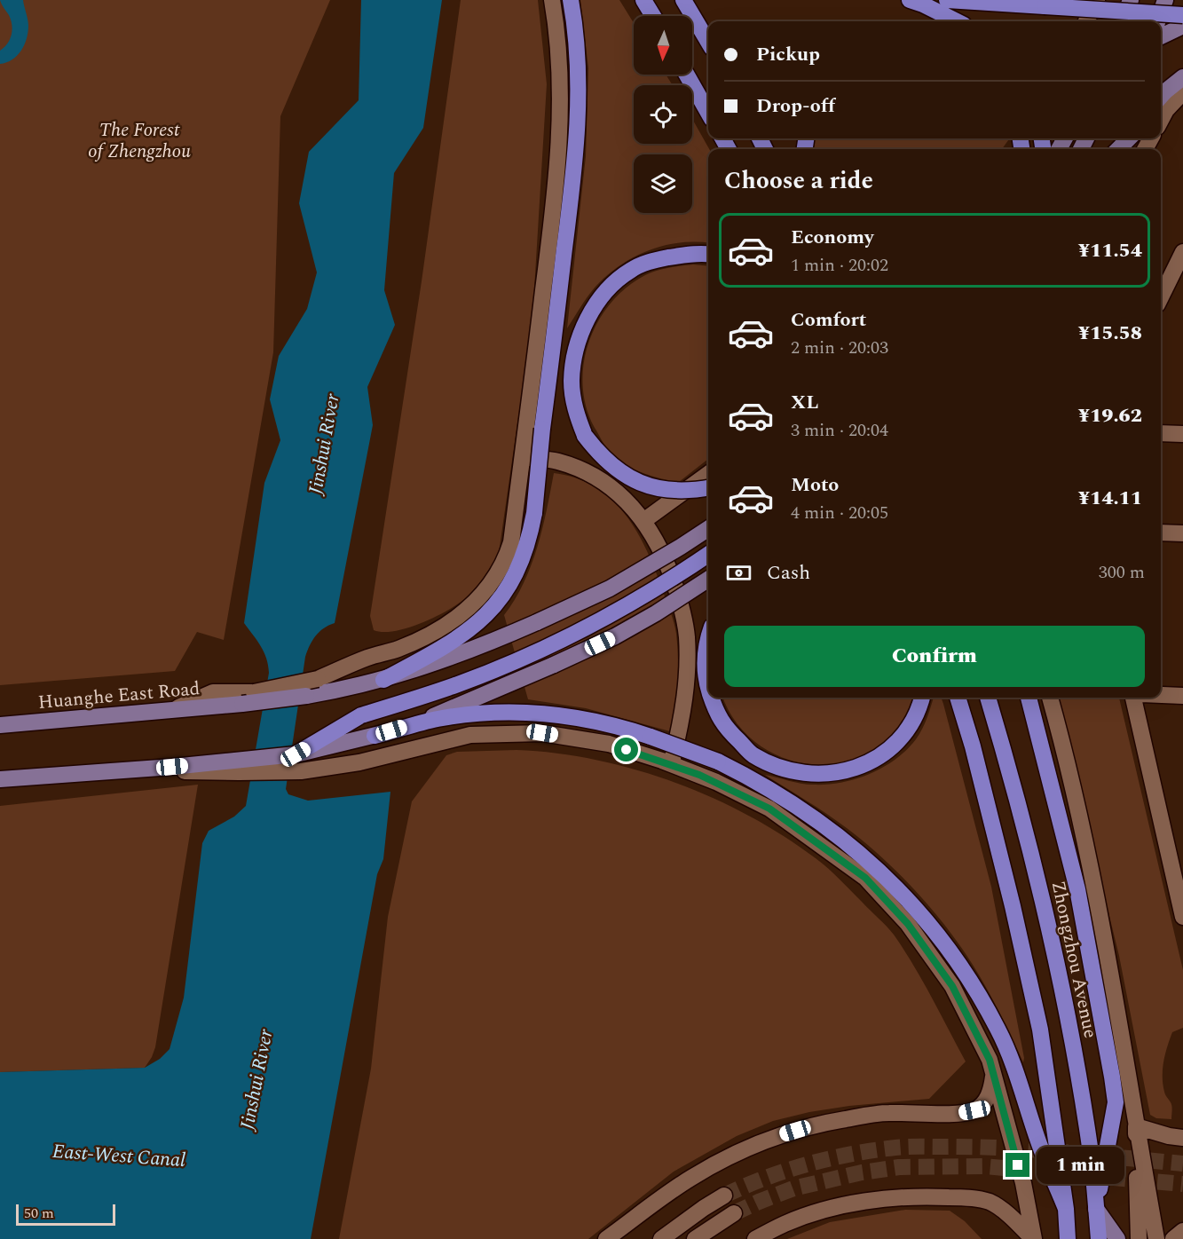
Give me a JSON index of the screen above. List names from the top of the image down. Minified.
{"streets":{"highway":["Zhongzhou Avenue"],"main road":["Huanghe East Road"]},"water":["Jinshui River","East-West Canal"],"parks":["The Forest of Zhengzhou"],"scale_bar":"50 m","north":"bottom","page":{"banner":["Pickup","Drop-off"],"heading":"Choose a ride","list":[{"name":"Economy","note":"1 min · 20:02","value":"¥11.54"},{"name":"Comfort","note":"2 min · 20:03","value":"¥15.58"},{"name":"XL","note":"3 min · 20:04","value":"¥19.62"},{"name":"Moto","note":"4 min · 20:05","value":"¥14.11"}],"pay":["Cash","300 m"],"buttons":"Confirm","bubble":"1 min","scale":"50 m"}}
